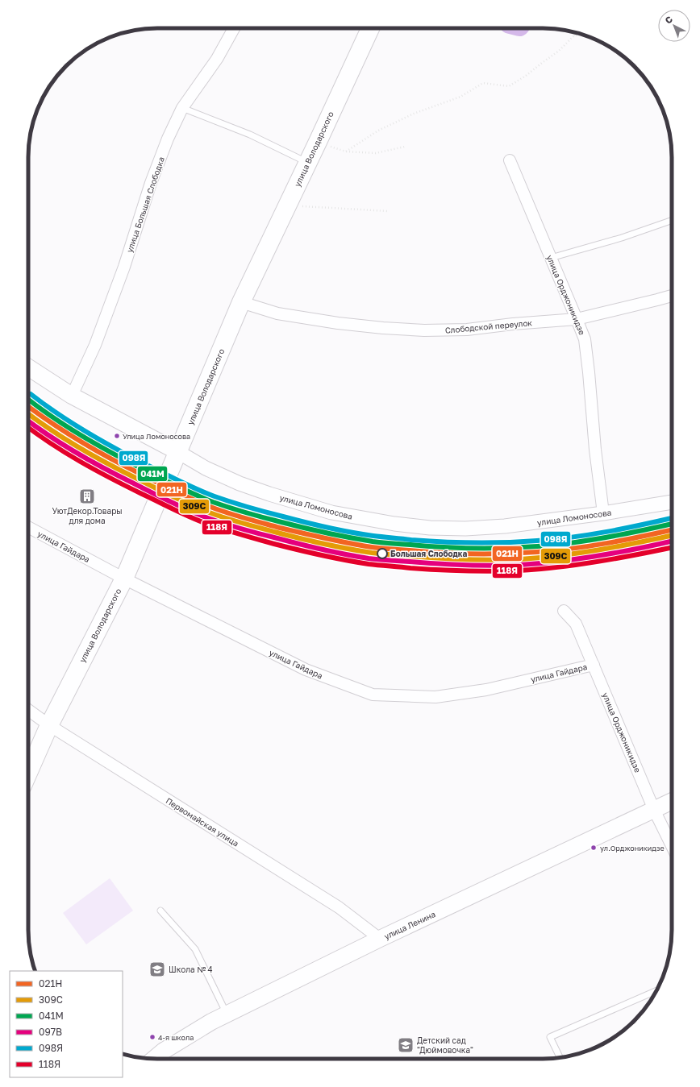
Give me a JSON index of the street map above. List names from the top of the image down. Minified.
{"streets":{"main road":["улица Володарского","улица Ломоносова","улица Ленина"],"street":["улица Большая Слободка","улица Орджоникидзе","Слободской переулок","улица Гайдара","Первомайская улица"]},"crossings":[["улица Володарского","Слободской переулок"],["улица Володарского","улица Ломоносова"],["улица Володарского","улица Гайдара"],["улица Володарского","Первомайская улица"],["улица Большая Слободка","улица Ломоносова"],["улица Орджоникидзе","Слободской переулок"],["улица Орджоникидзе","улица Ломоносова"],["улица Орджоникидзе","улица Гайдара"],["улица Орджоникидзе","улица Ленина"],["Первомайская улица","улица Ленина"]],"places":{"other":["Улица Ломоносова","Большая Слободка","ул.Орджоникидзе","4-я школа"],"building":["УютДекор.Товары для дома"],"school or university":["Школа № 4","Детский сад \"Дюймовочка\""]},"lines":["transit line 098Я","transit line 041М","transit line 021Н","transit line 309С","transit line 097В","transit line 118Я"],"legend":["021Н","309С","041М","097В","098Я","118Я"],"north":"top left"}
